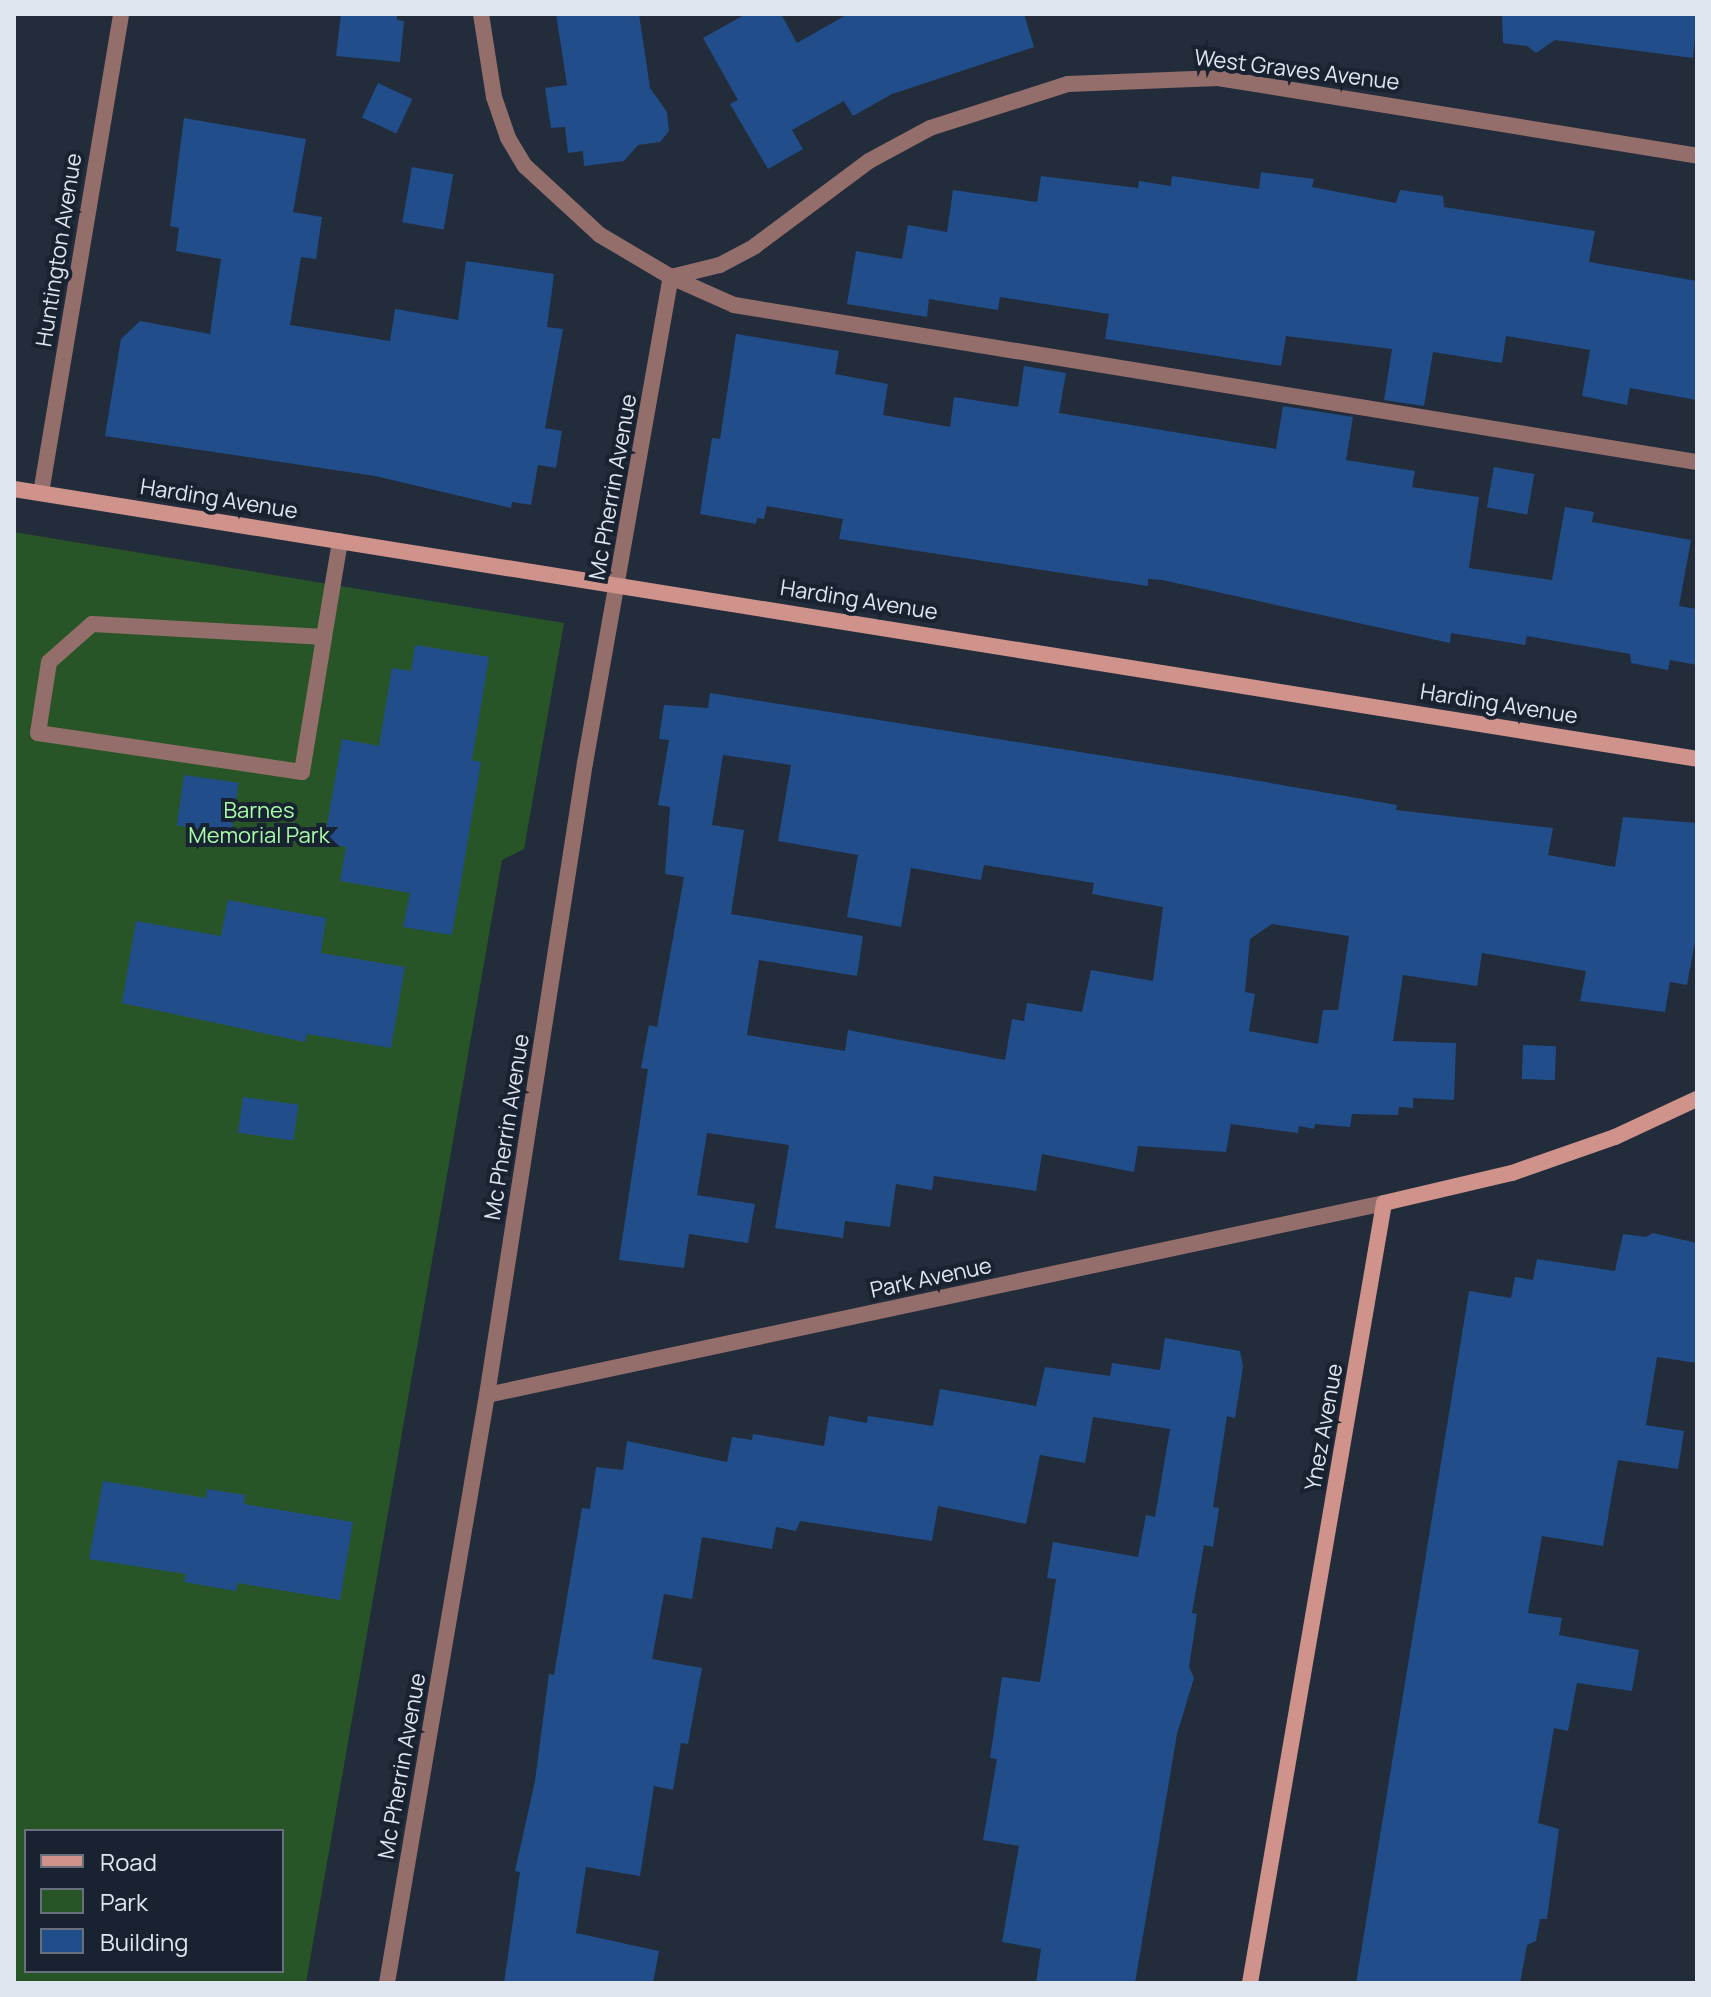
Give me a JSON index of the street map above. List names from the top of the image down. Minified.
{"streets":{"street":["West Graves Avenue","Huntington Avenue","Mc Pherrin Avenue","Harding Avenue","Park Avenue","Ynez Avenue"]},"crossings":[["West Graves Avenue","Mc Pherrin Avenue"],["Huntington Avenue","Harding Avenue"],["Mc Pherrin Avenue","Harding Avenue"],["Mc Pherrin Avenue","Park Avenue"],["Park Avenue","Ynez Avenue"]],"parks":["Barnes Memorial Park"],"legend":["Road","Park","Building"]}
